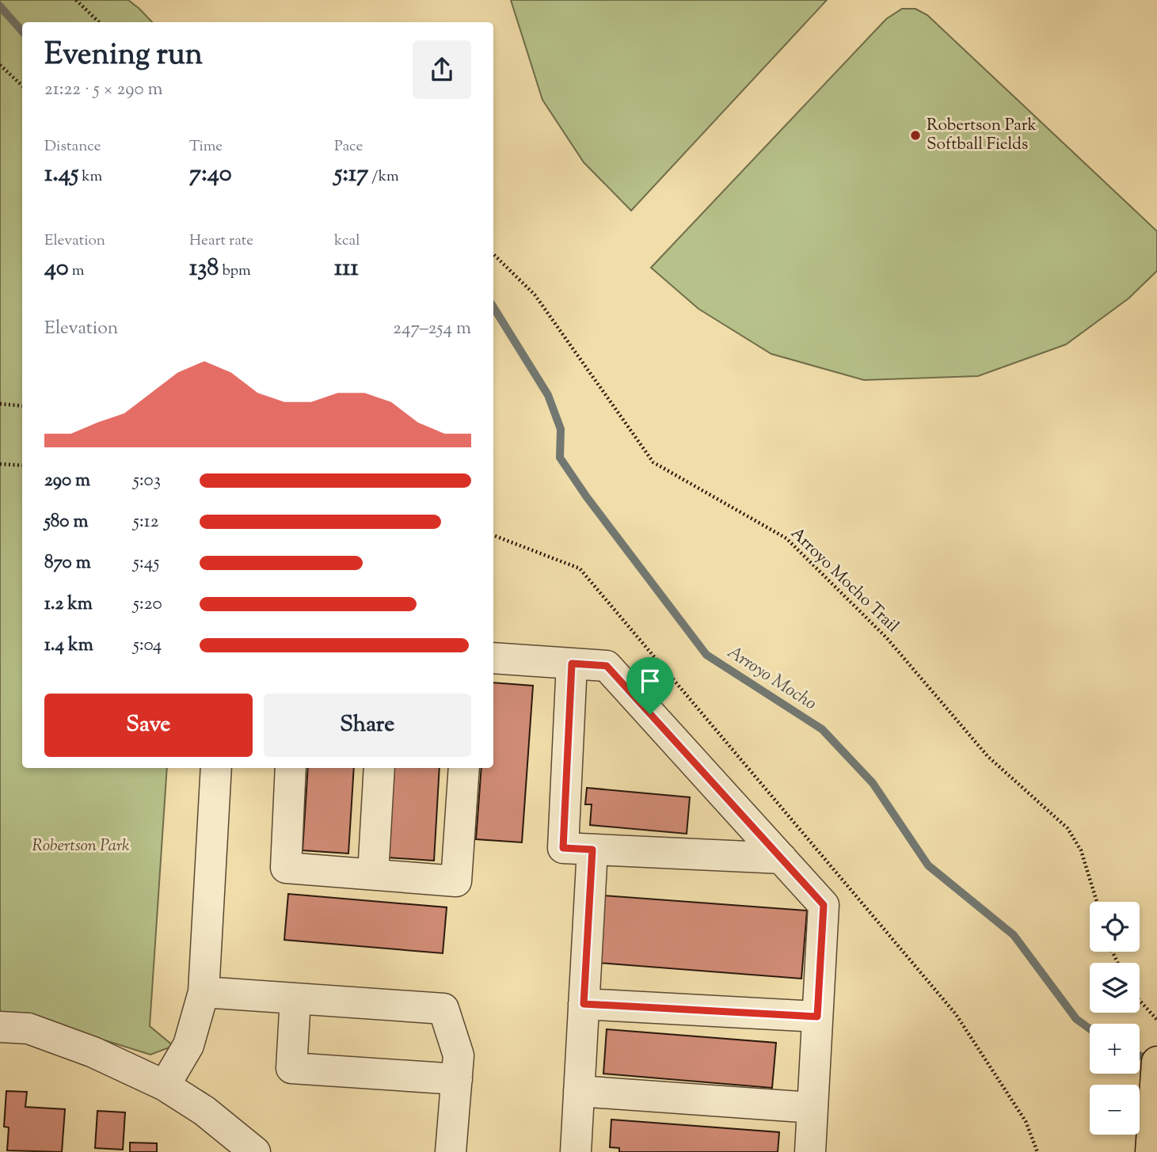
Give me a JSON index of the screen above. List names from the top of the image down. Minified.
{"streets":{"path":["Arroyo Mocho Trail"]},"water":["Arroyo Mocho"],"parks":["Robertson Park"],"places":["Robertson Park Softball Fields"],"page":{"heading":["Evening run","21:22 · 5 × 290 m"],"stats":[["Distance","1.45 km"],["Time","7:40"],["Pace","5:17 /km"],["Elevation","40 m"],["Heart rate","138 bpm"],["kcal","111"]],"chart":["Elevation","247–254 m"],"list":[{"name":"290 m","note":"5:03"},{"name":"580 m","note":"5:12"},{"name":"870 m","note":"5:45"},{"name":"1.2 km","note":"5:20"},{"name":"1.4 km","note":"5:04"}],"buttons":["Save","Share"],"map_buttons":["+","−"]}}
